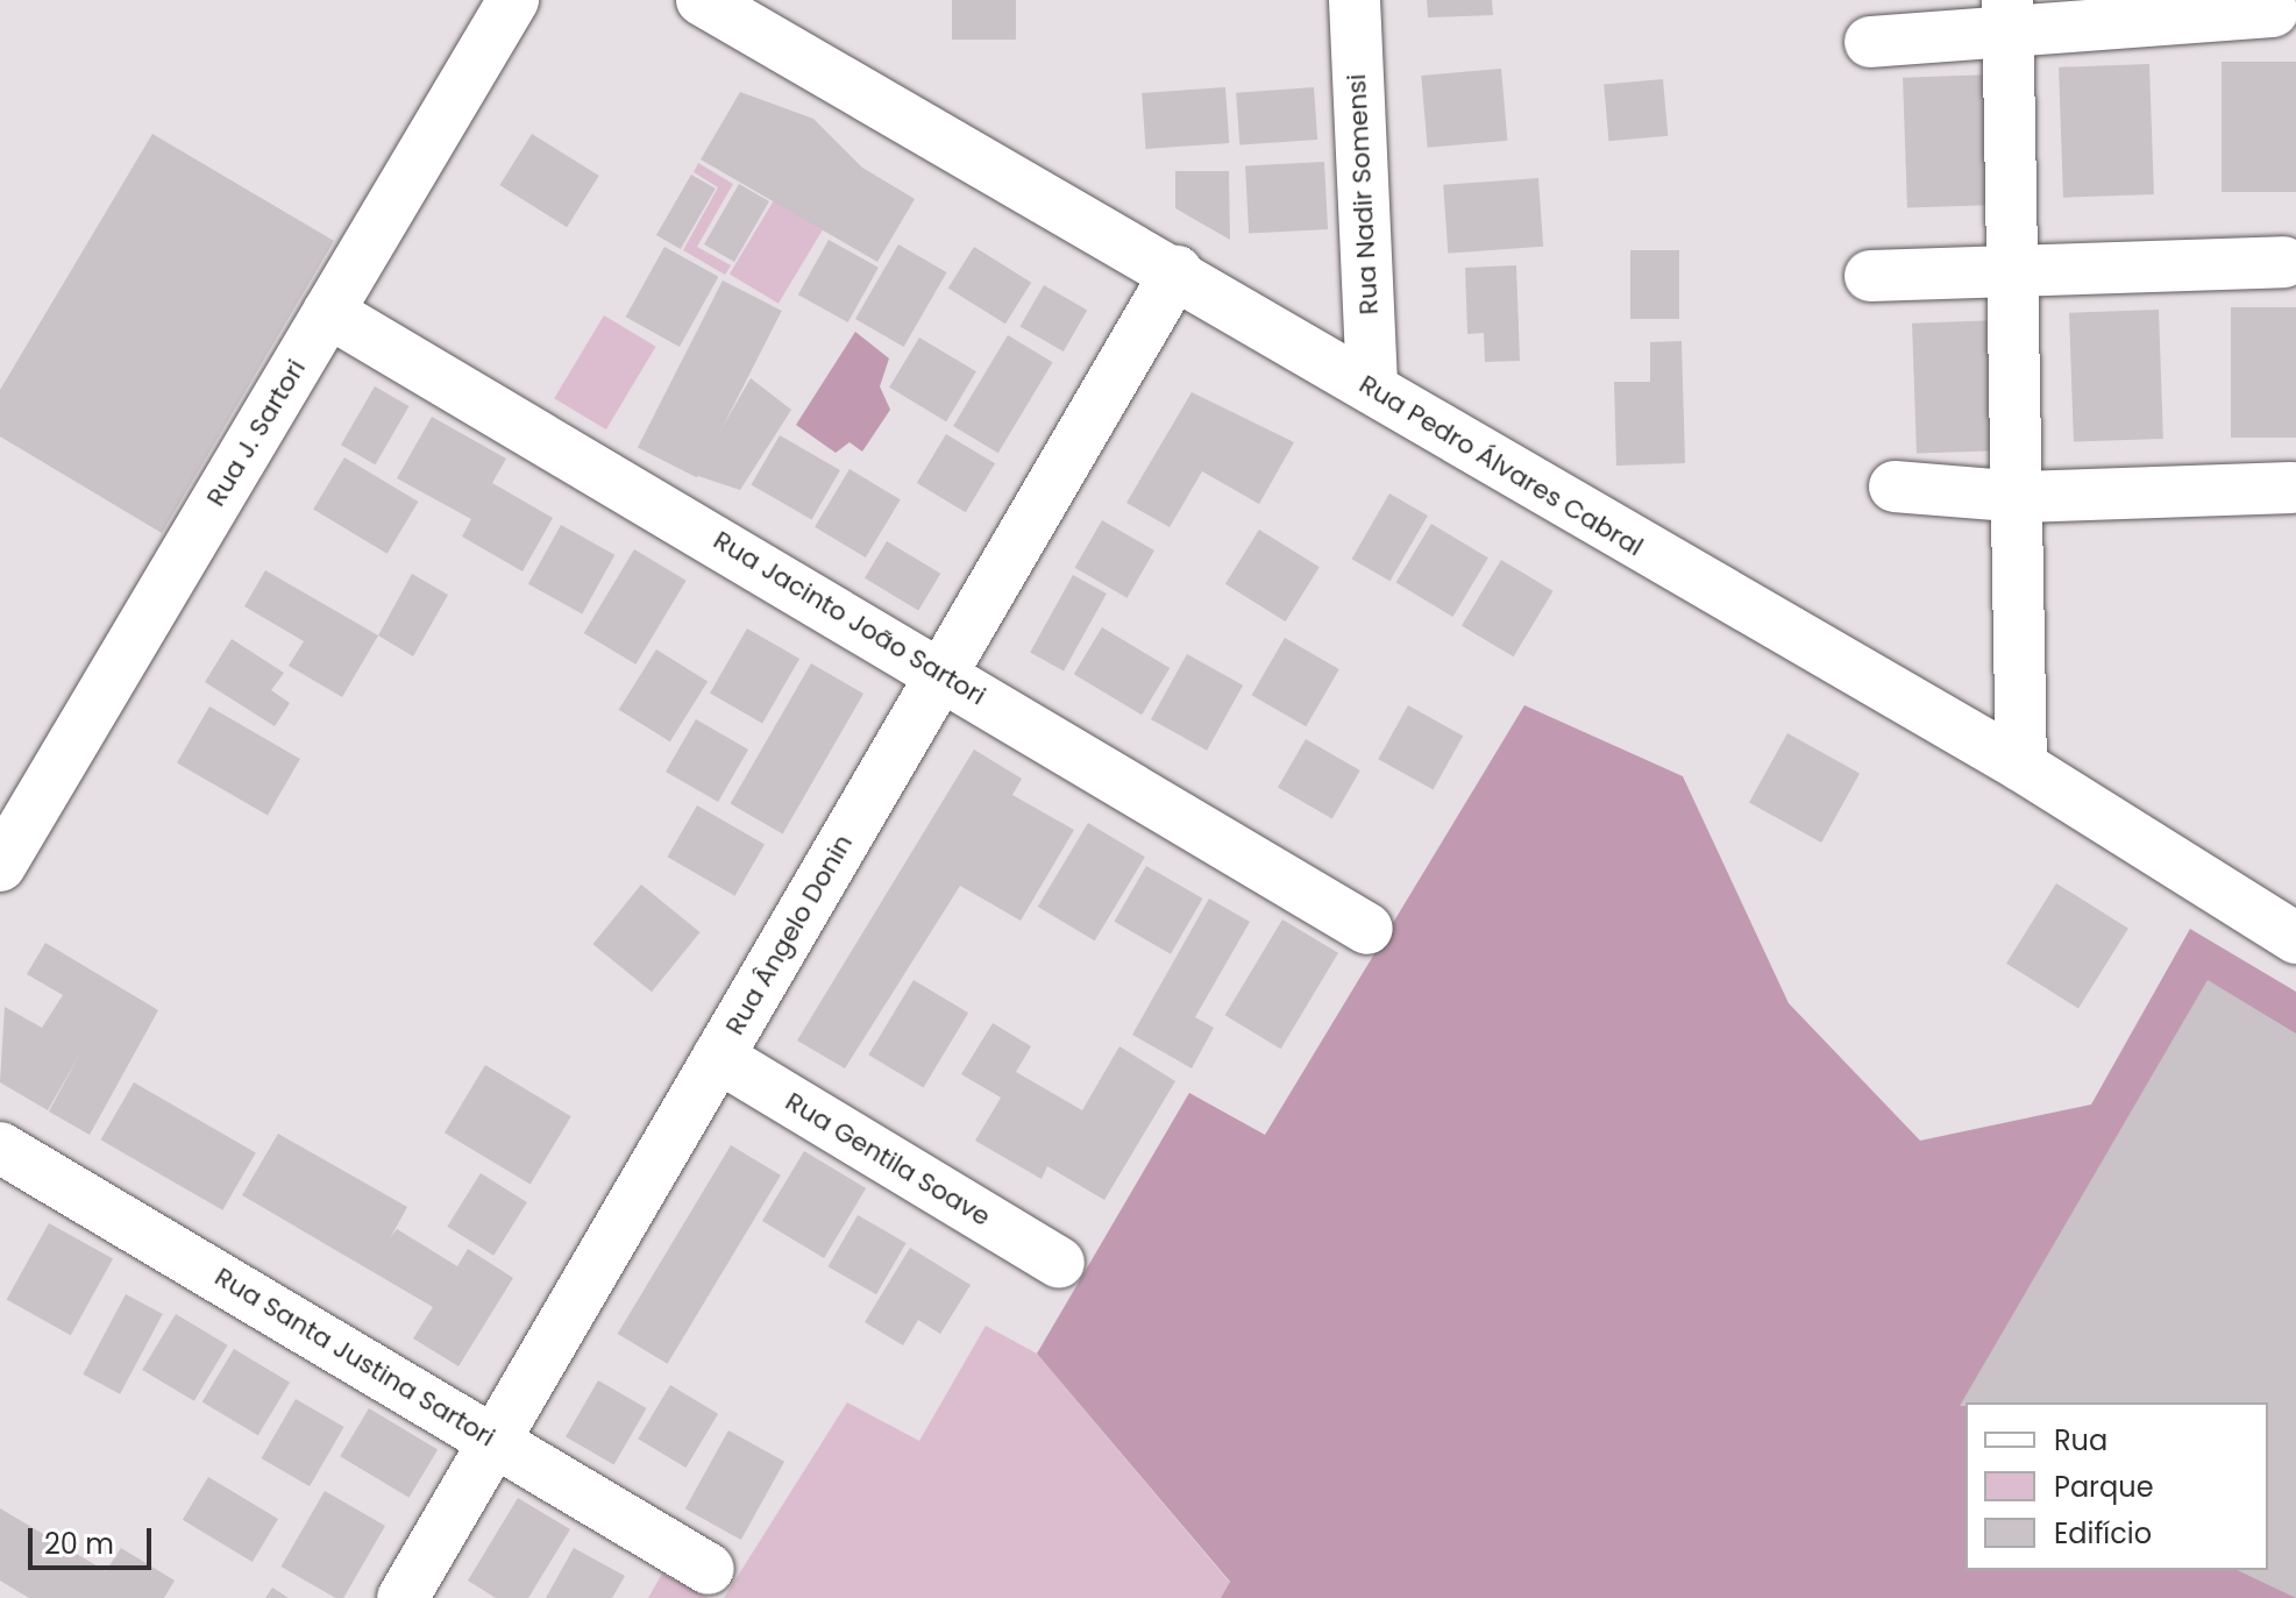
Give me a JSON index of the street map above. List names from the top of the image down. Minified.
{"streets":{"street":["Rua Nadir Somensi","Rua J. Sartori","Rua Pedro Álvares Cabral","Rua Jacinto João Sartori","Rua Ângelo Donin","Rua Gentila Soave","Rua Santa Justina Sartori"]},"crossings":[["Rua Nadir Somensi","Rua Pedro Álvares Cabral"],["Rua J. Sartori","Rua Jacinto João Sartori"],["Rua Pedro Álvares Cabral","Rua Ângelo Donin"],["Rua Jacinto João Sartori","Rua Ângelo Donin"],["Rua Ângelo Donin","Rua Gentila Soave"],["Rua Ângelo Donin","Rua Santa Justina Sartori"]],"legend":["Rua","Parque","Edifício"],"scale_bar":"20 m"}
